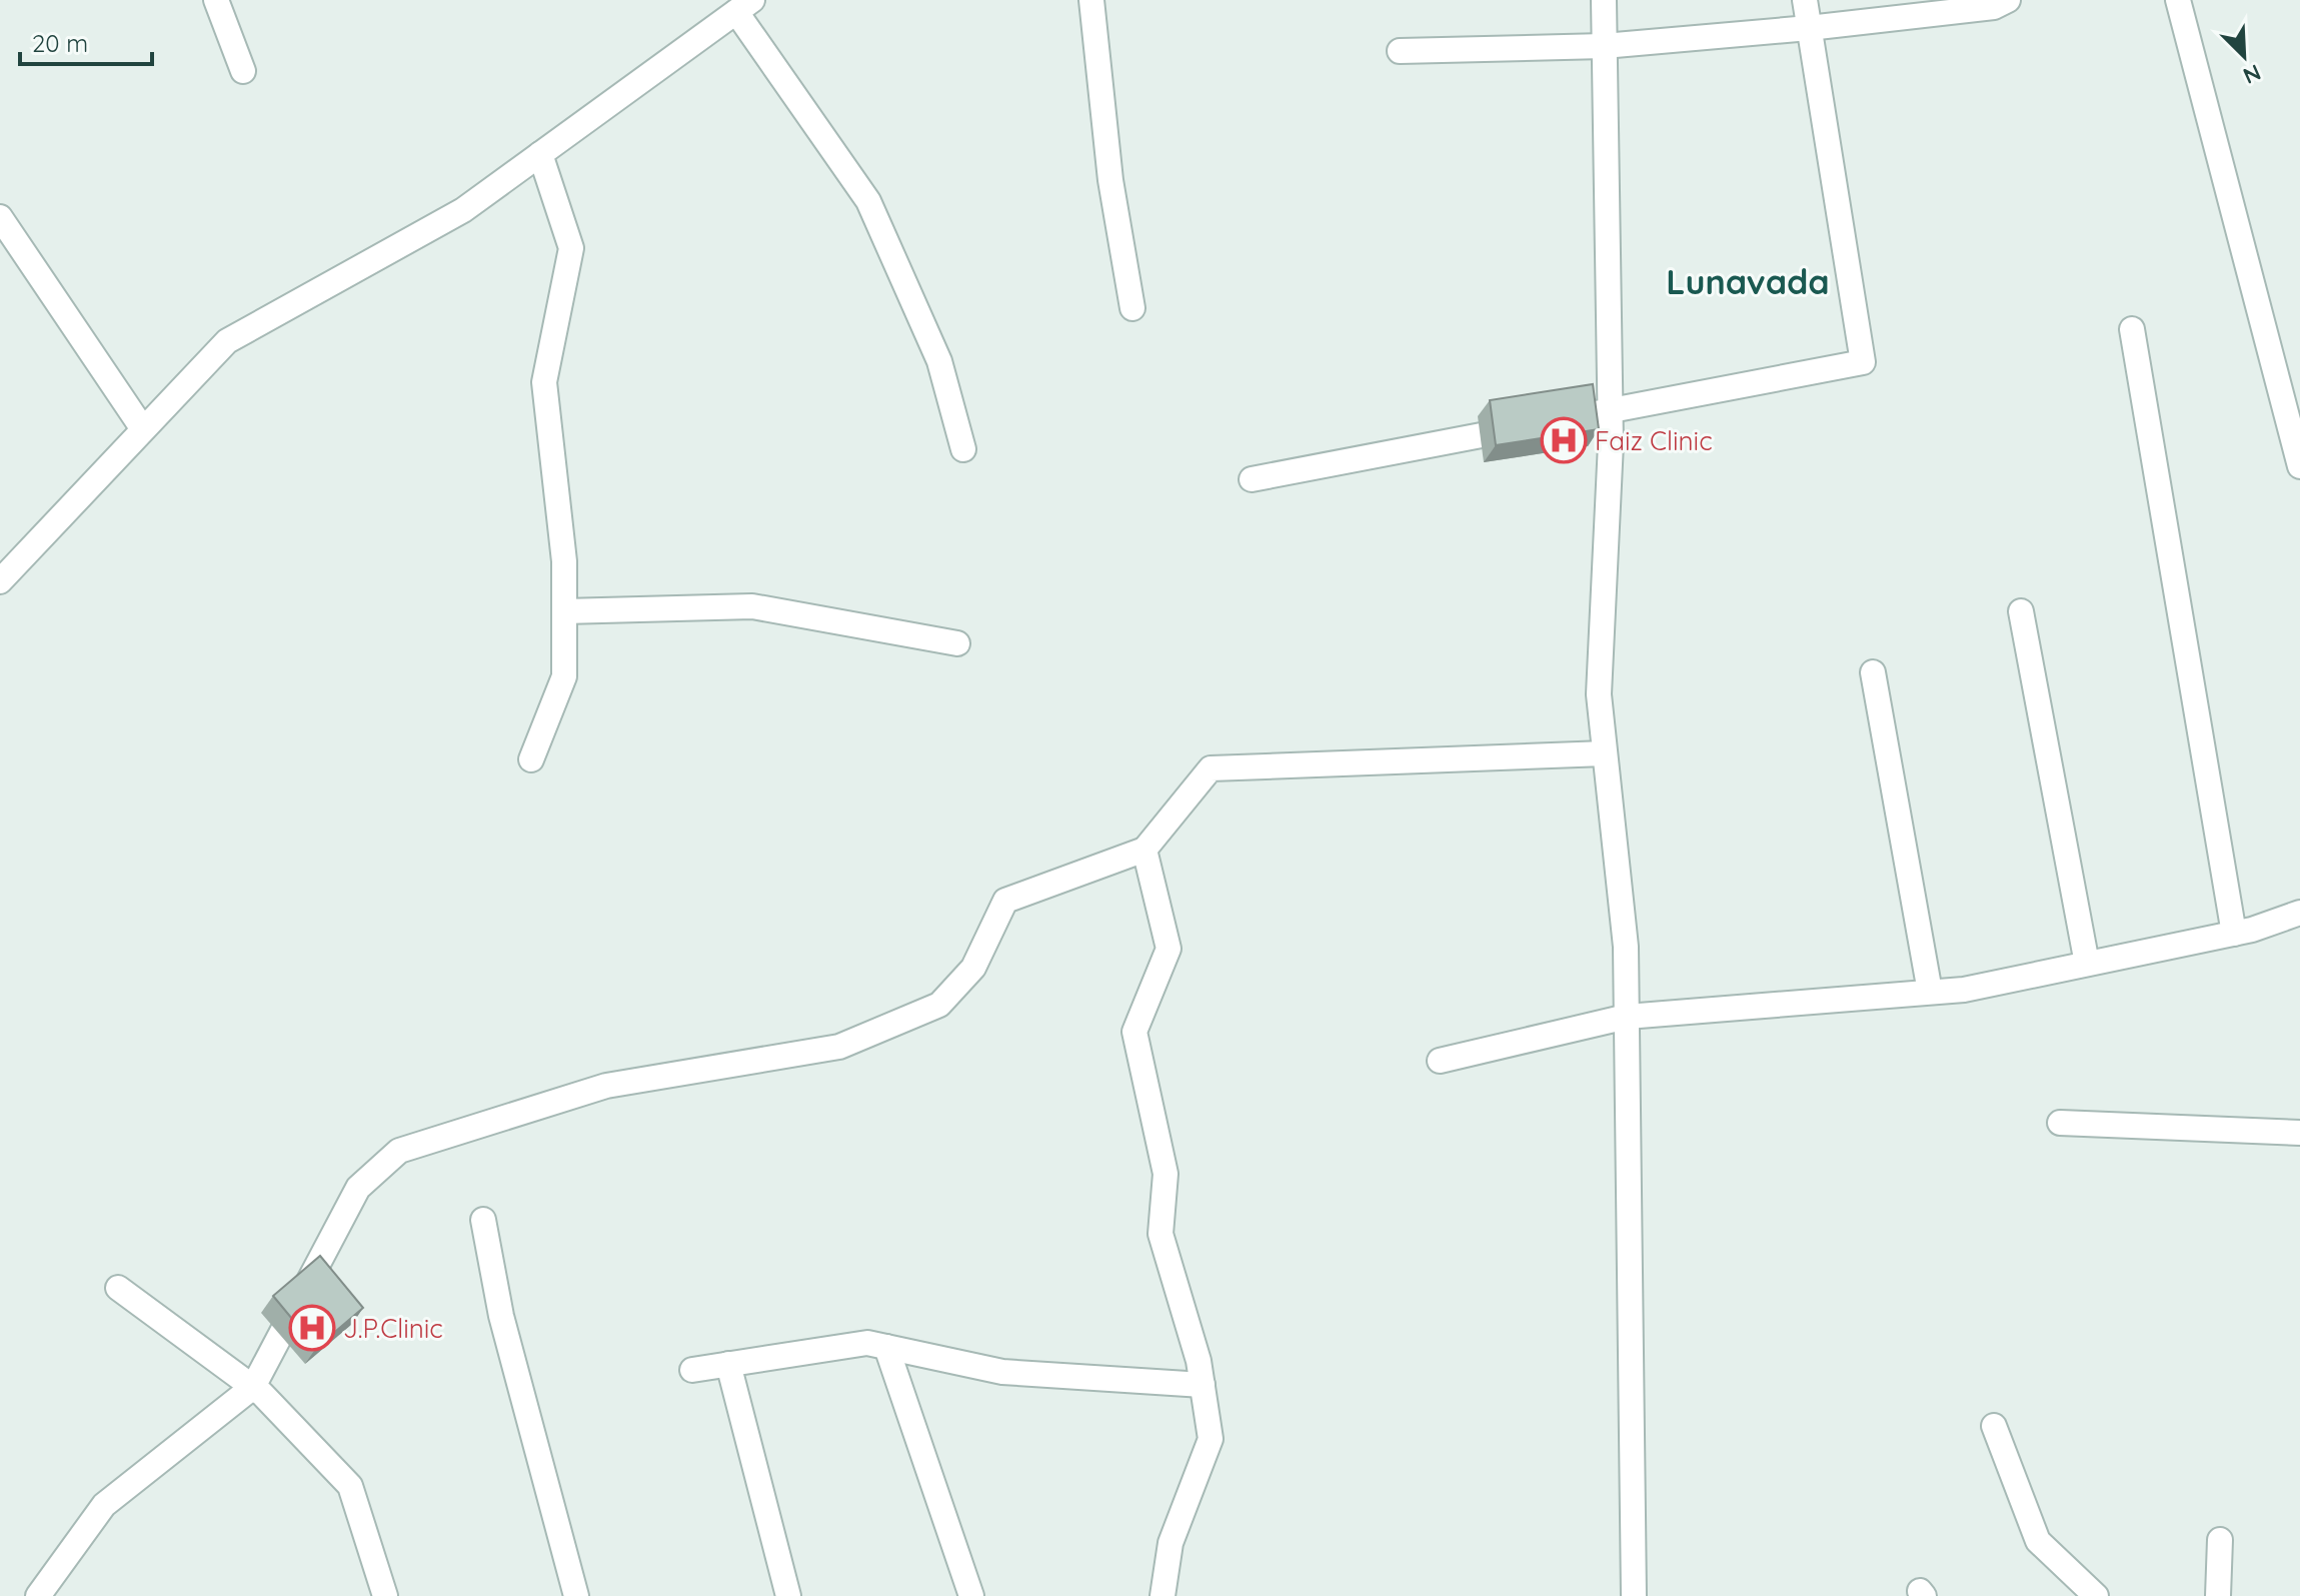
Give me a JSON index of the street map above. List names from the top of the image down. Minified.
{"districts":["Lunavada"],"places":{"hospital":["Faiz Clinic","J.P.Clinic"]},"scale_bar":"20 m","north":"bottom right"}
